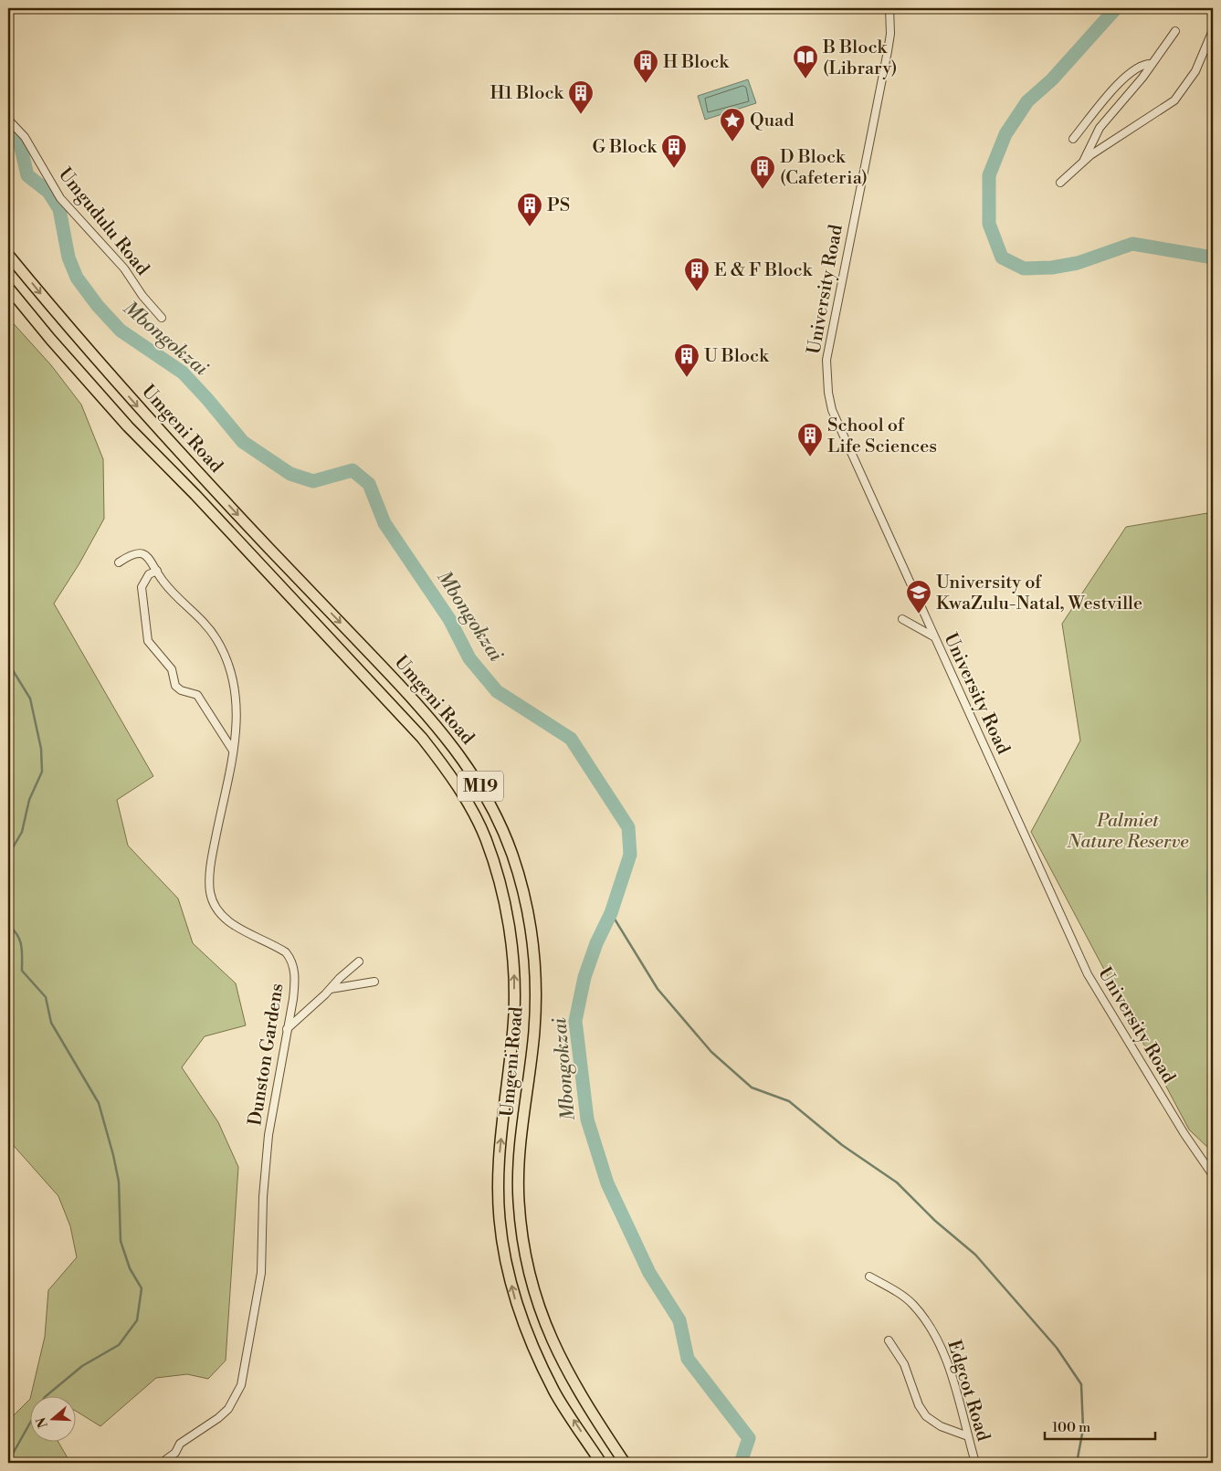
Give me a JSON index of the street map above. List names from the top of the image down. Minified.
{"streets":{"highway":["Umgeni Road","M19"],"street":["Umgudulu Road","University Road","Dunston Gardens","Edgcot Road"]},"water":["Mbongokzai"],"parks":["Palmiet Nature Reserve"],"places":{"library":["B Block (Library)"],"building":["H Block","H1 Block","G Block","D Block (Cafeteria)","PS","E & F Block","U Block","School of Life Sciences"],"place":["Quad"],"school or university":["University of KwaZulu-Natal, Westville"]},"scale_bar":"100 m","north":"left"}
